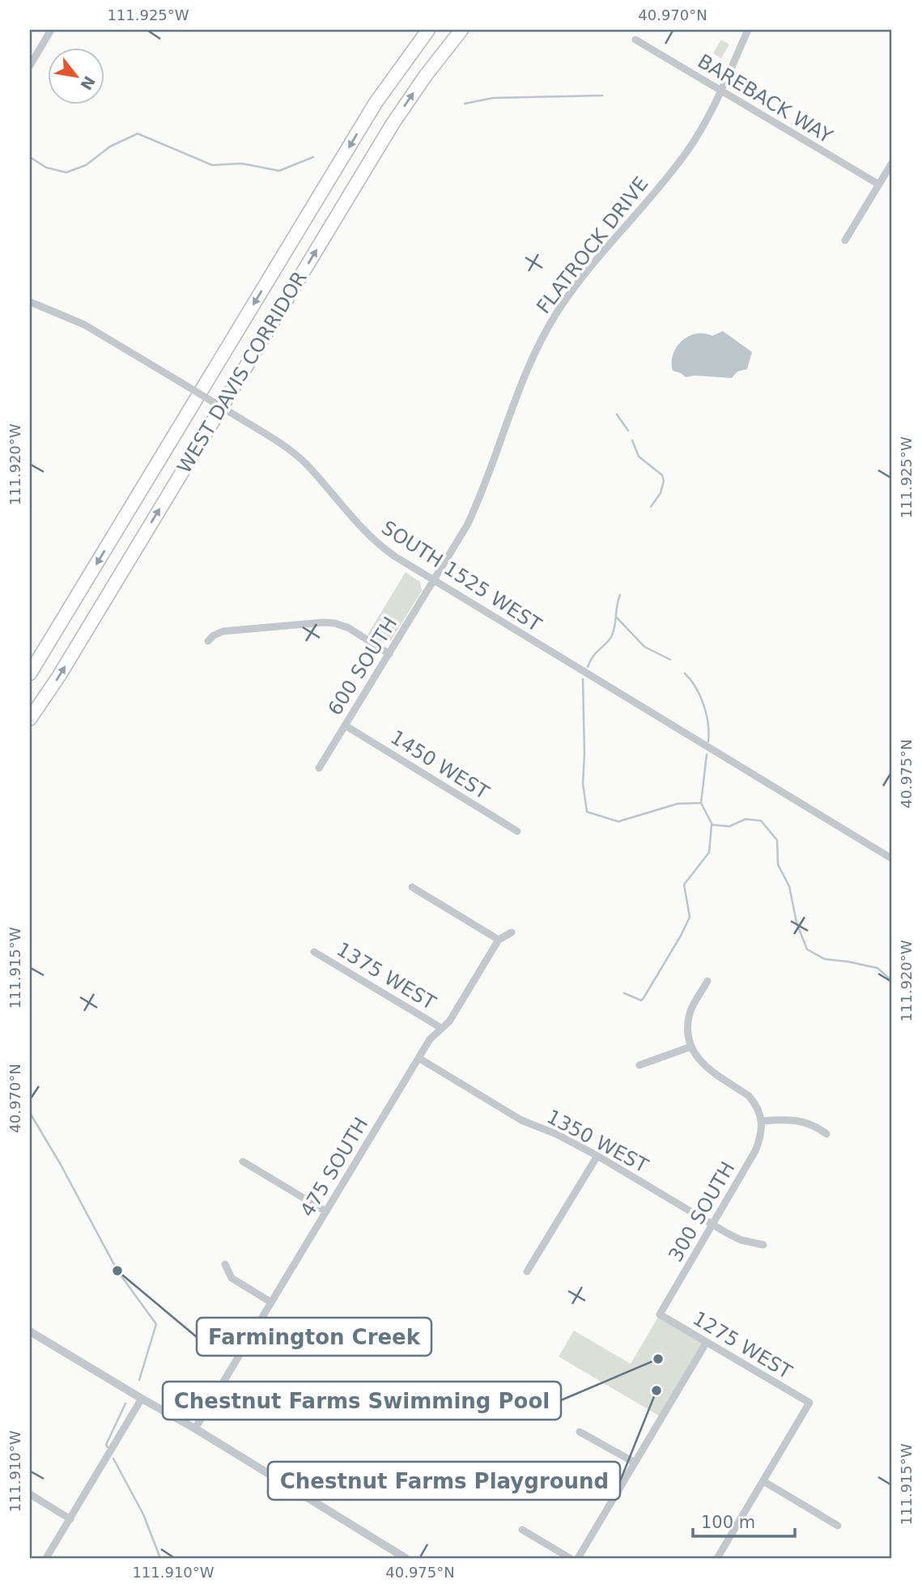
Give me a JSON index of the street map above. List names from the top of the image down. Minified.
{"streets":{"highway":["WEST DAVIS CORRIDOR"],"street":["BAREBACK WAY","FLATROCK DRIVE","SOUTH 1525 WEST","600 SOUTH","1450 WEST","1375 WEST","1350 WEST","475 SOUTH","300 SOUTH","1275 WEST"]},"crossings":[["BAREBACK WAY","FLATROCK DRIVE"],["FLATROCK DRIVE","SOUTH 1525 WEST"],["FLATROCK DRIVE","600 SOUTH"],["SOUTH 1525 WEST","600 SOUTH"],["600 SOUTH","1450 WEST"],["1375 WEST","475 SOUTH"],["1350 WEST","475 SOUTH"],["1350 WEST","300 SOUTH"],["300 SOUTH","1275 WEST"]],"places":["Farmington Creek","Chestnut Farms Swimming Pool","Chestnut Farms Playground"],"scale_bar":"100 m","north":"bottom right","coordinates":["111.925°W","40.970°N","111.920°W","40.975°N","111.915°W","111.910°W"]}
